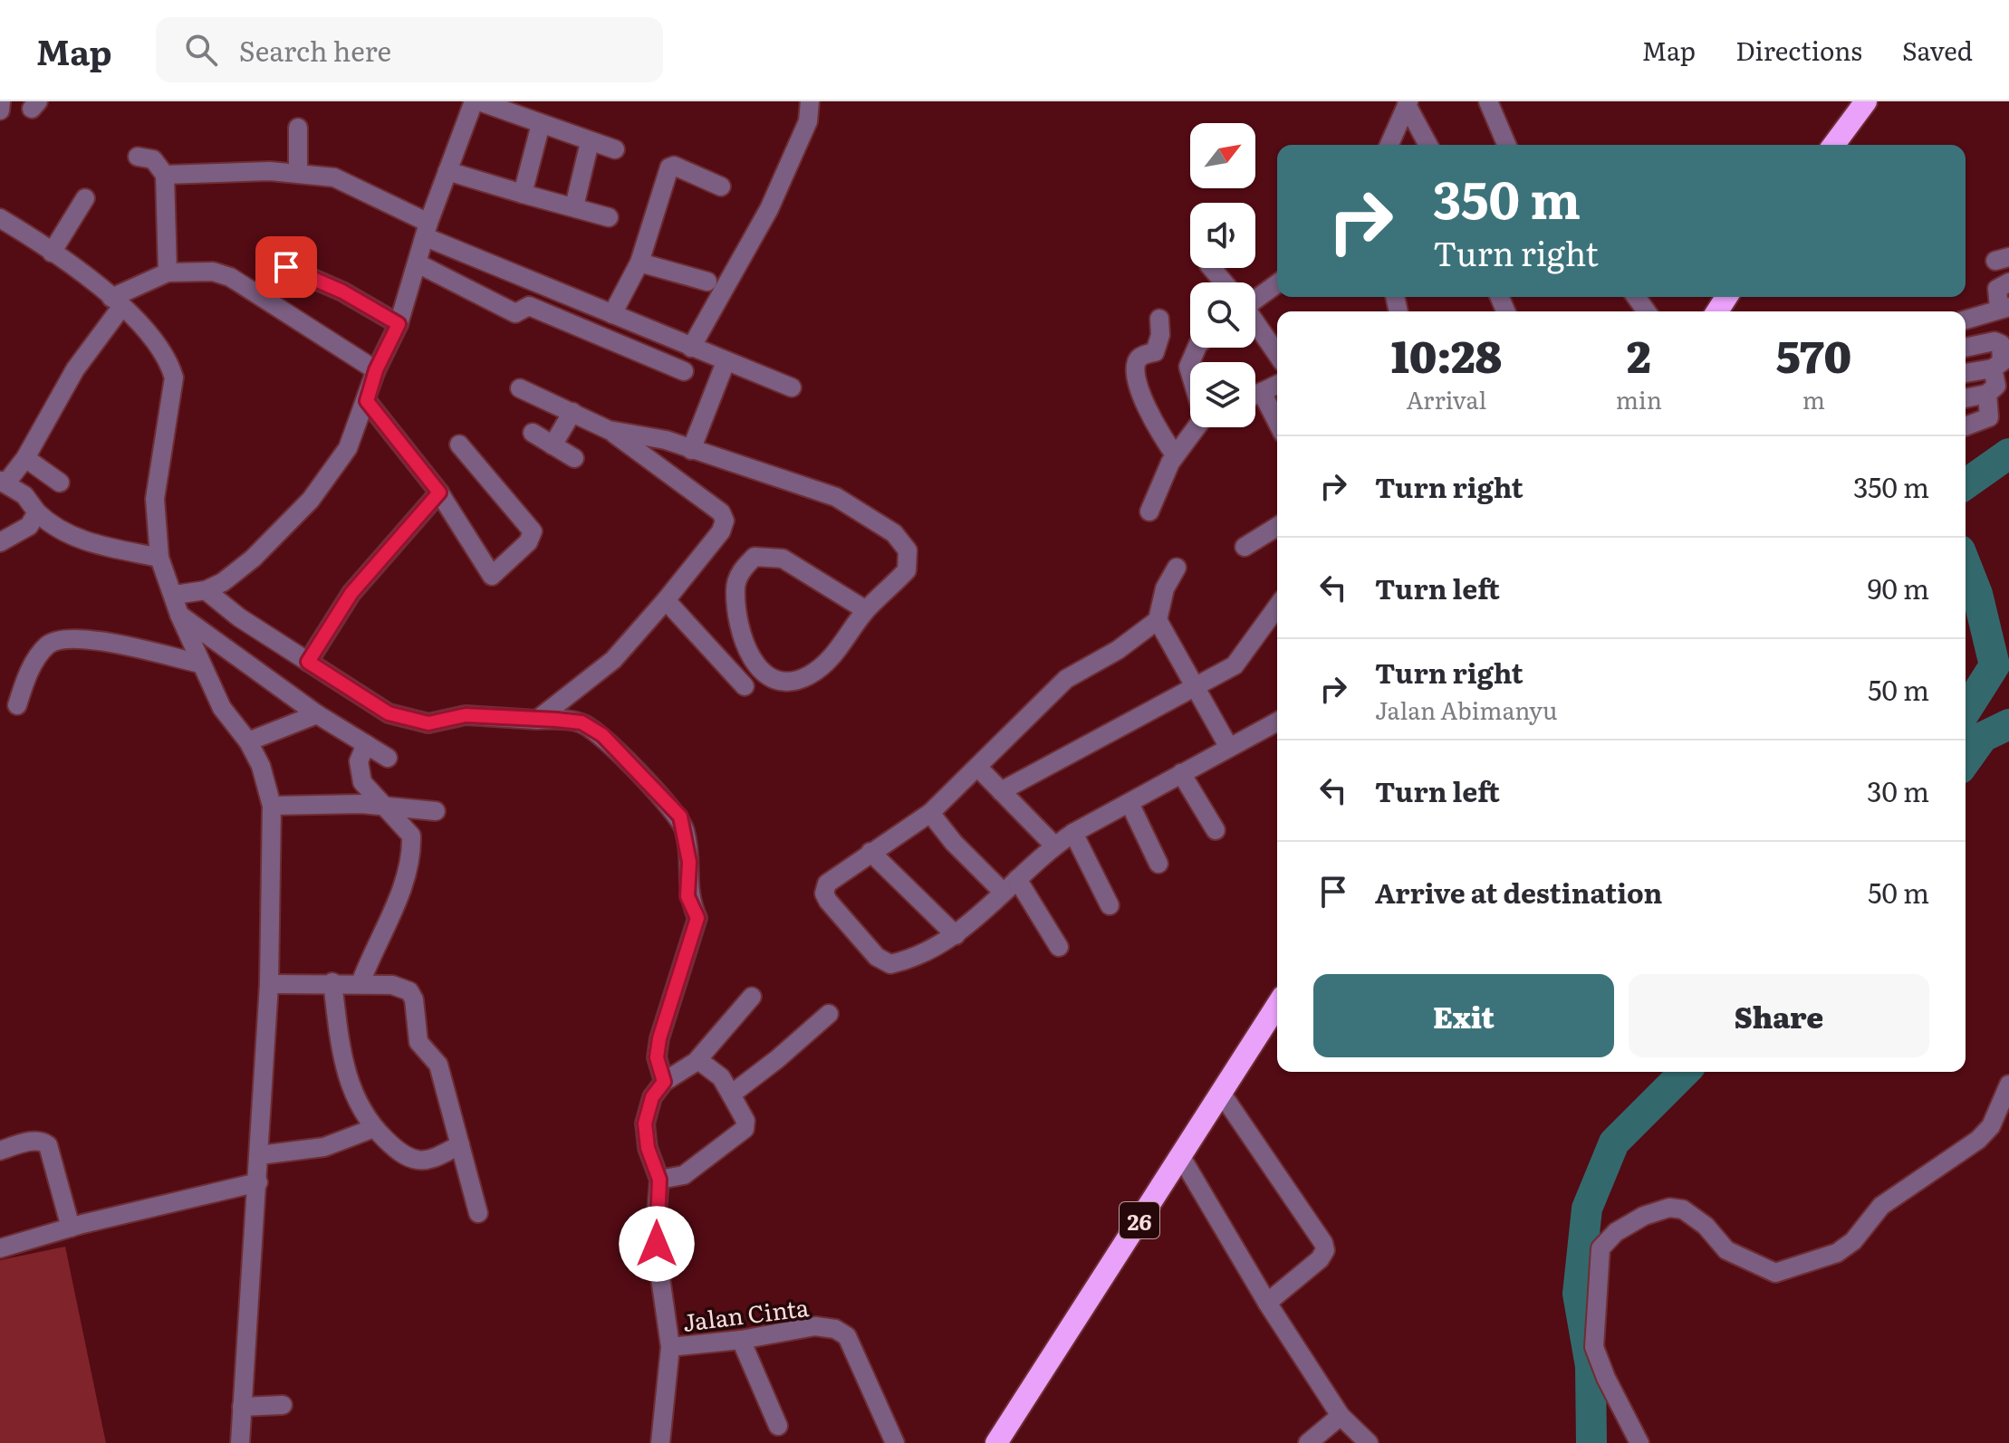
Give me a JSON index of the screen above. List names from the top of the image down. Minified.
{"streets":{"highway":["26"],"street":["Jalan Cinta"]},"north":"top right","page":{"header":"Map","search":"Search here","nav":["Map","Directions","Saved"],"turn":["350 m","Turn right"],"eta":["10:28","Arrival","2","min","570","m"],"list":[{"name":"Turn right","value":"350 m"},{"name":"Turn left","value":"90 m"},{"name":"Turn right","note":"Jalan Abimanyu","value":"50 m"},{"name":"Turn left","value":"30 m"},{"name":"Arrive at destination","value":"50 m"}],"buttons":["Exit","Share"]}}
